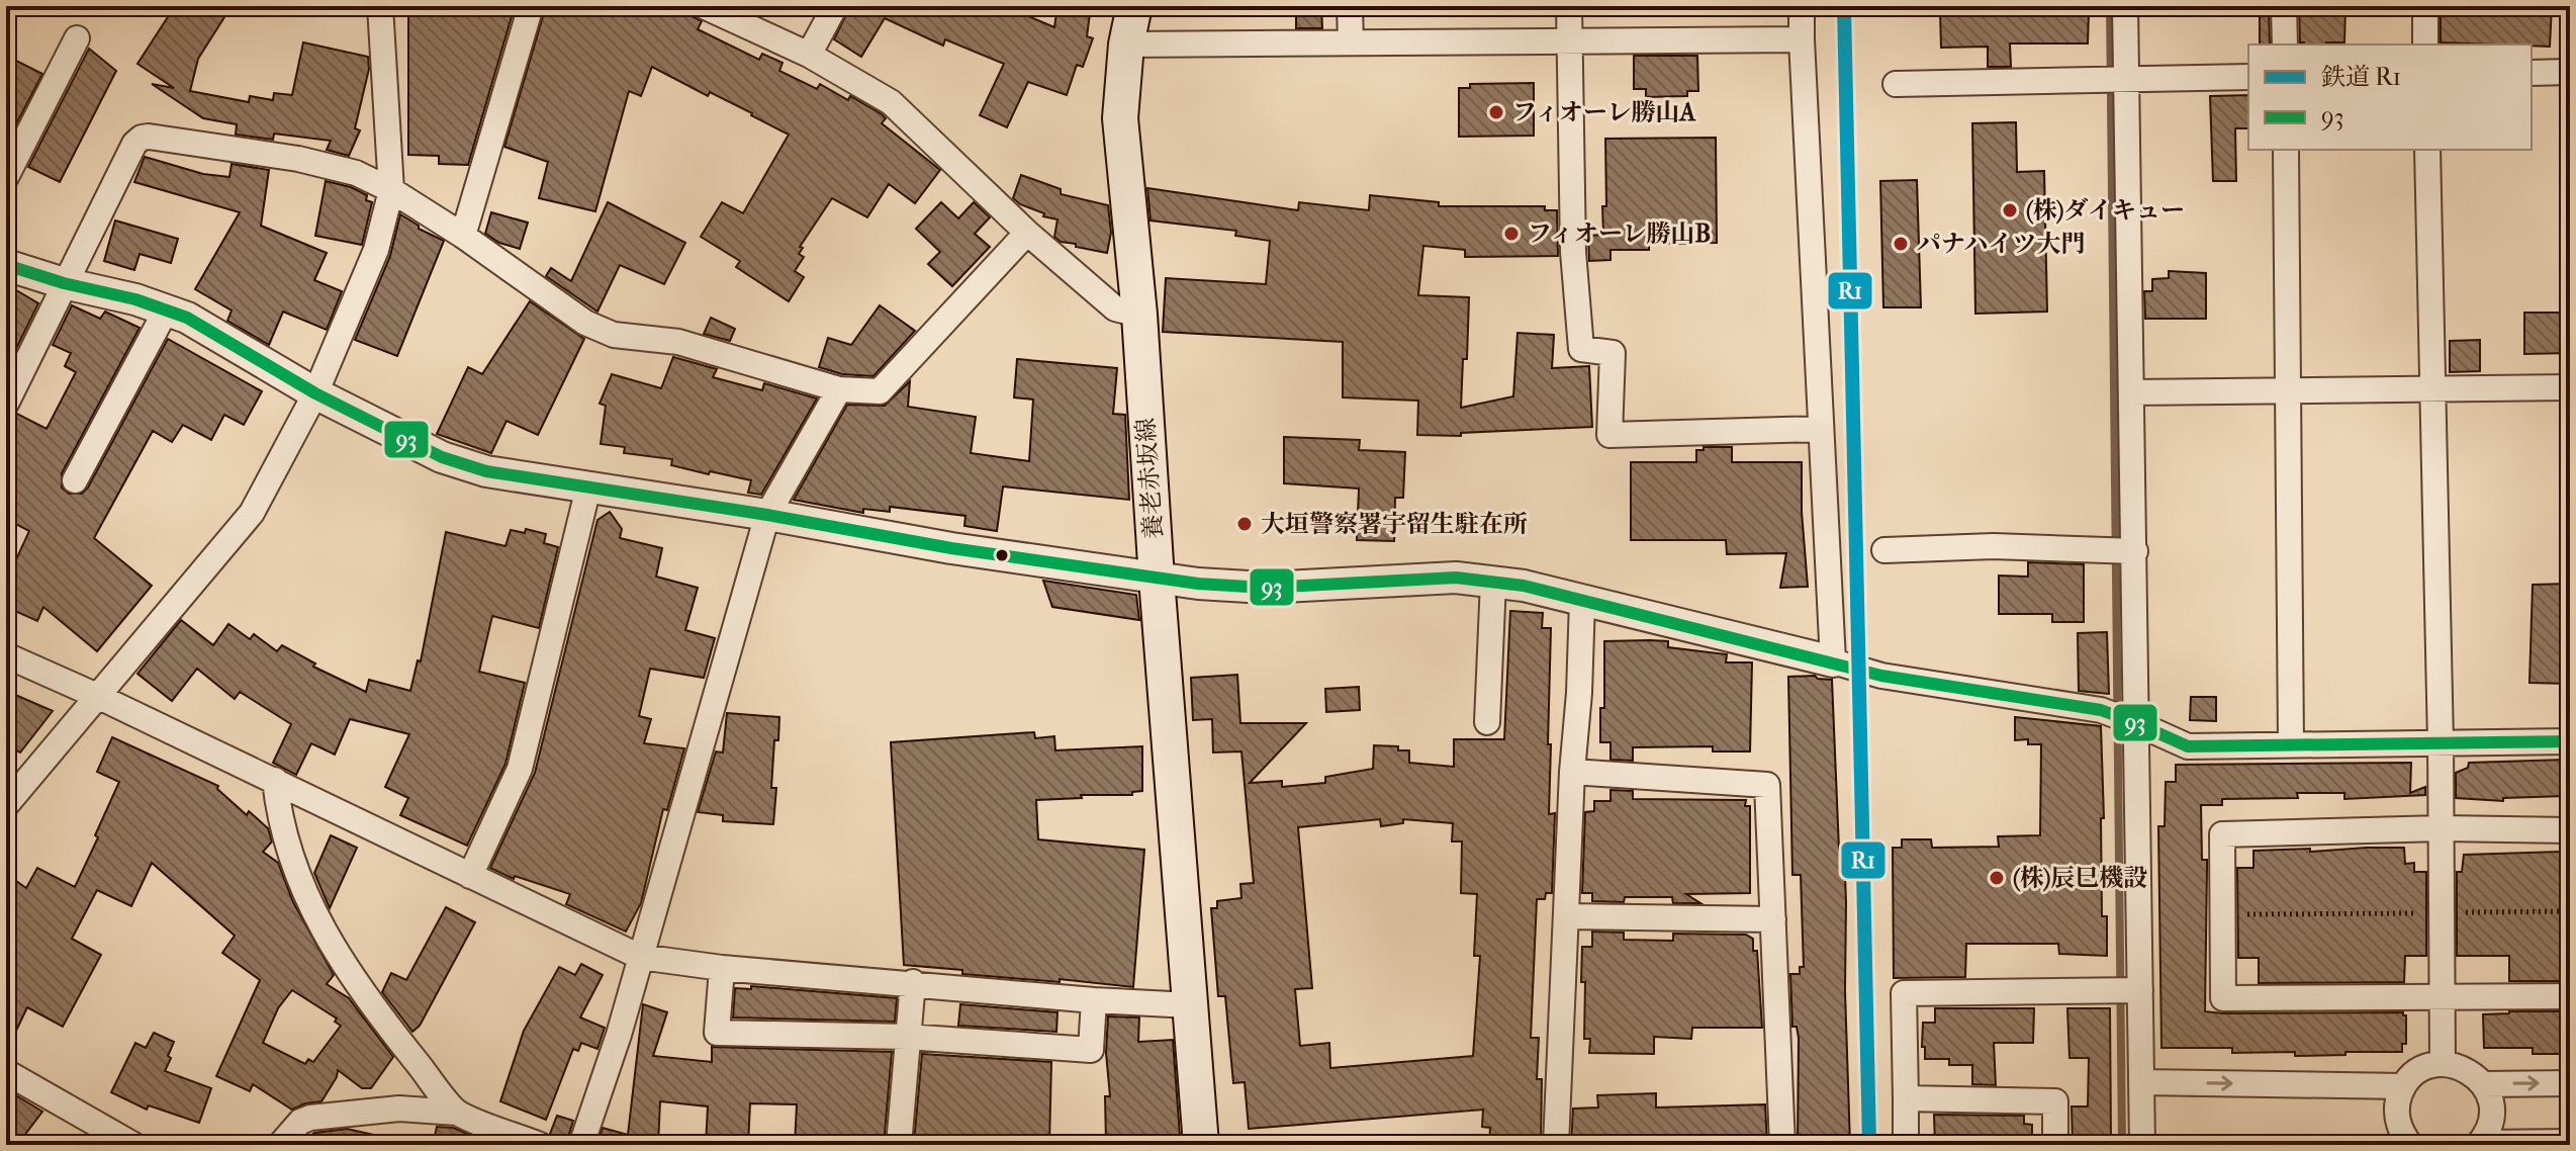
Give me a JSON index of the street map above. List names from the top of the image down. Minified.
{"streets":{"main road":["養老赤坂線"]},"places":["フィオーレ勝山A","(株)ダイキュー","フィオーレ勝山B","パナハイツ大門","大垣警察署宇留生駐在所","(株)辰巳機設"],"lines":["rail line R1","transit line 93"],"legend":["鉄道 R1","93"]}
